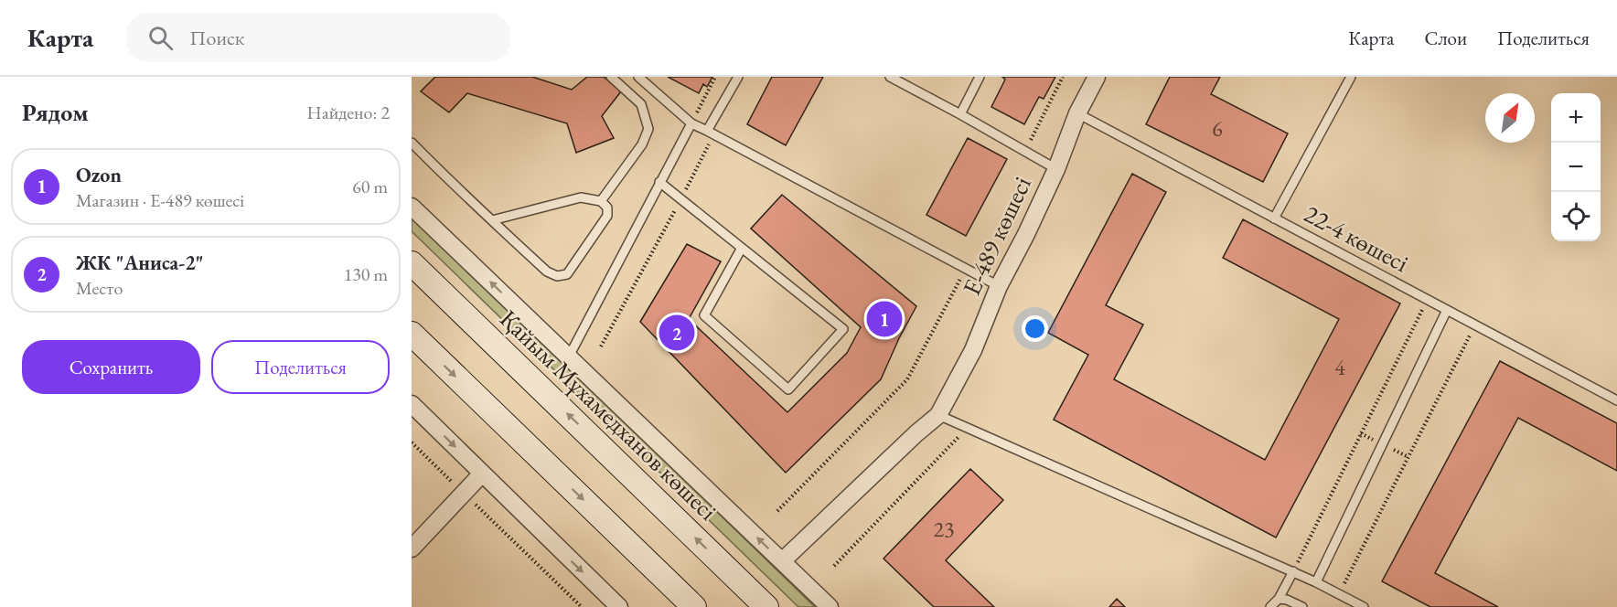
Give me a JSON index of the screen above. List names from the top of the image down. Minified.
{"streets":{"main road":["Қайым Мұхамедханов көшесі"],"street":["Е-489 көшесі"],"lane":["22-4 көшесі"]},"crossings":[["Е-489 көшесі","22-4 көшесі"]],"house_numbers":["6","4","23"],"north":"top right","page":{"header":"Карта","search":"Поиск","nav":["Карта","Слои","Поделиться"],"heading":["Рядом","Найдено: 2"],"map_buttons":["+","−"],"list":[{"mark":"1","name":"Ozon","note":"Магазин · Е-489 көшесі","value":"60 m"},{"mark":"2","name":"ЖК \"Аниса-2\"","note":"Место","value":"130 m"}],"pins":["1","2"],"buttons":["Сохранить","Поделиться"]}}
